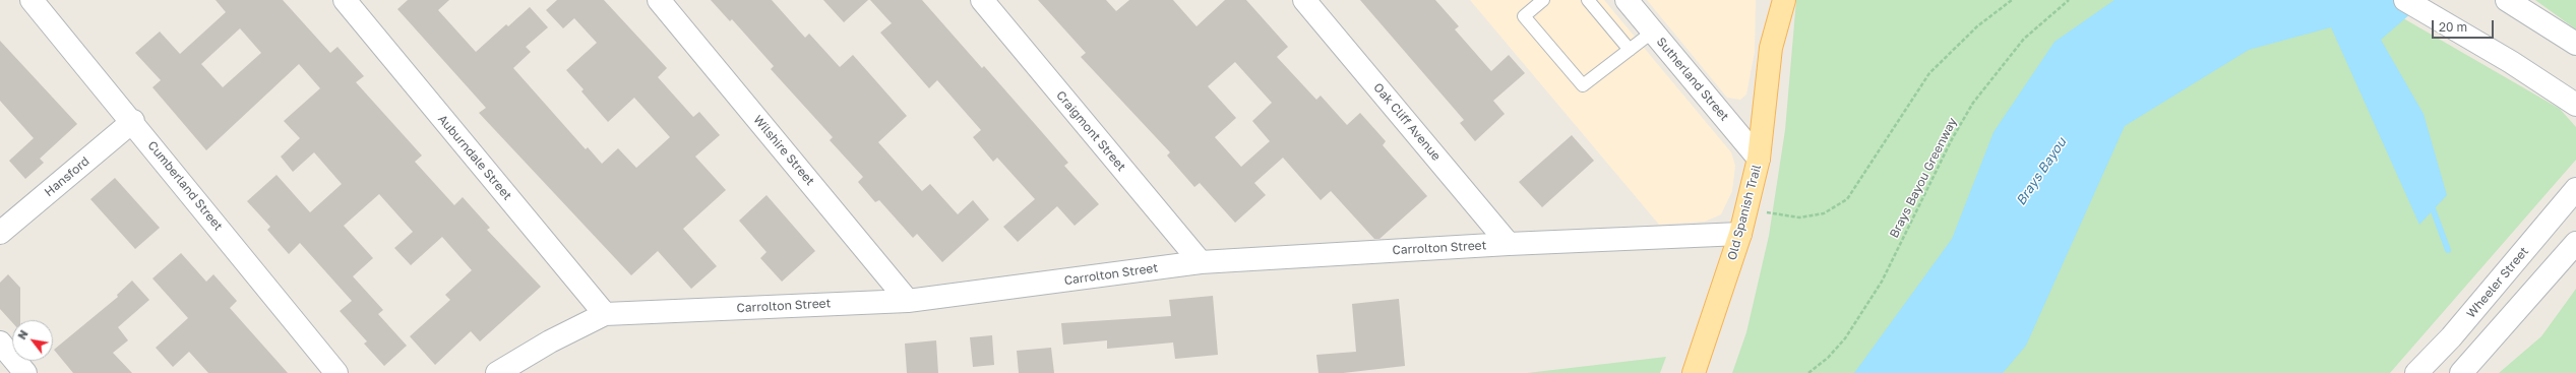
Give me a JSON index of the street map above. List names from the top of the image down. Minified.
{"streets":{"main road":["Old Spanish Trail"],"street":["Sutherland Street","Oak Cliff Avenue","Craigmont Street","Wilshire Street","Auburndale Street","Hansford","Cumberland Street","Carrolton Street","Wheeler Street"],"path":["Brays Bayou Greenway"]},"crossings":[["Sutherland Street","Old Spanish Trail"],["Oak Cliff Avenue","Carrolton Street"],["Craigmont Street","Carrolton Street"],["Wilshire Street","Carrolton Street"],["Auburndale Street","Carrolton Street"],["Hansford","Cumberland Street"],["Old Spanish Trail","Carrolton Street"]],"water":["Brays Bayou"],"scale_bar":"20 m","north":"top left"}
